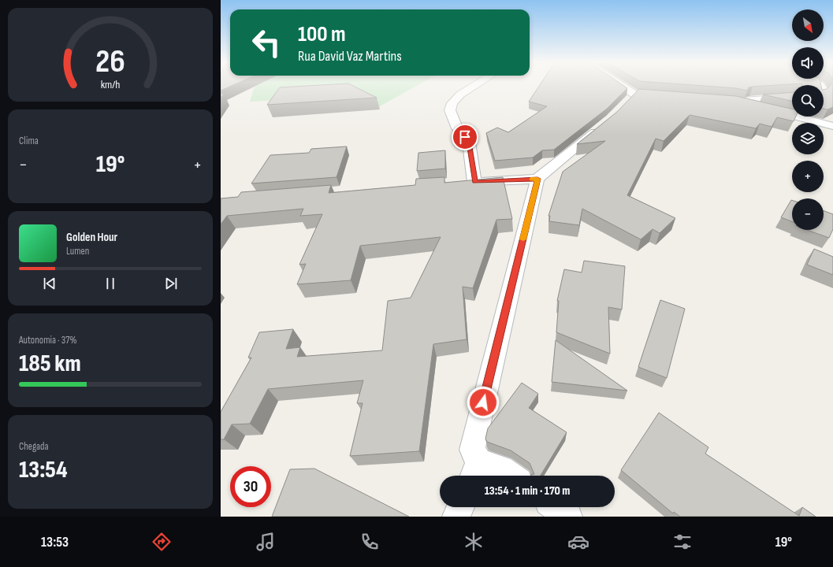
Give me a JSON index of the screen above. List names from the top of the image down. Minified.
{"north":"bottom right","page":{"map_buttons":["+","−"],"turn":["100 m","Rua David Vaz Martins"],"tile":["Clima",["Autonomia · 37%","185 km"],["Chegada","13:54"]],"heat":["−","19°","+"],"song":["Golden Hour","Lumen"],"limit":"30","trip":"13:54 · 1 min · 170 m","tabs":["13:53","19°"],"gauge":["26","km/h"]}}
